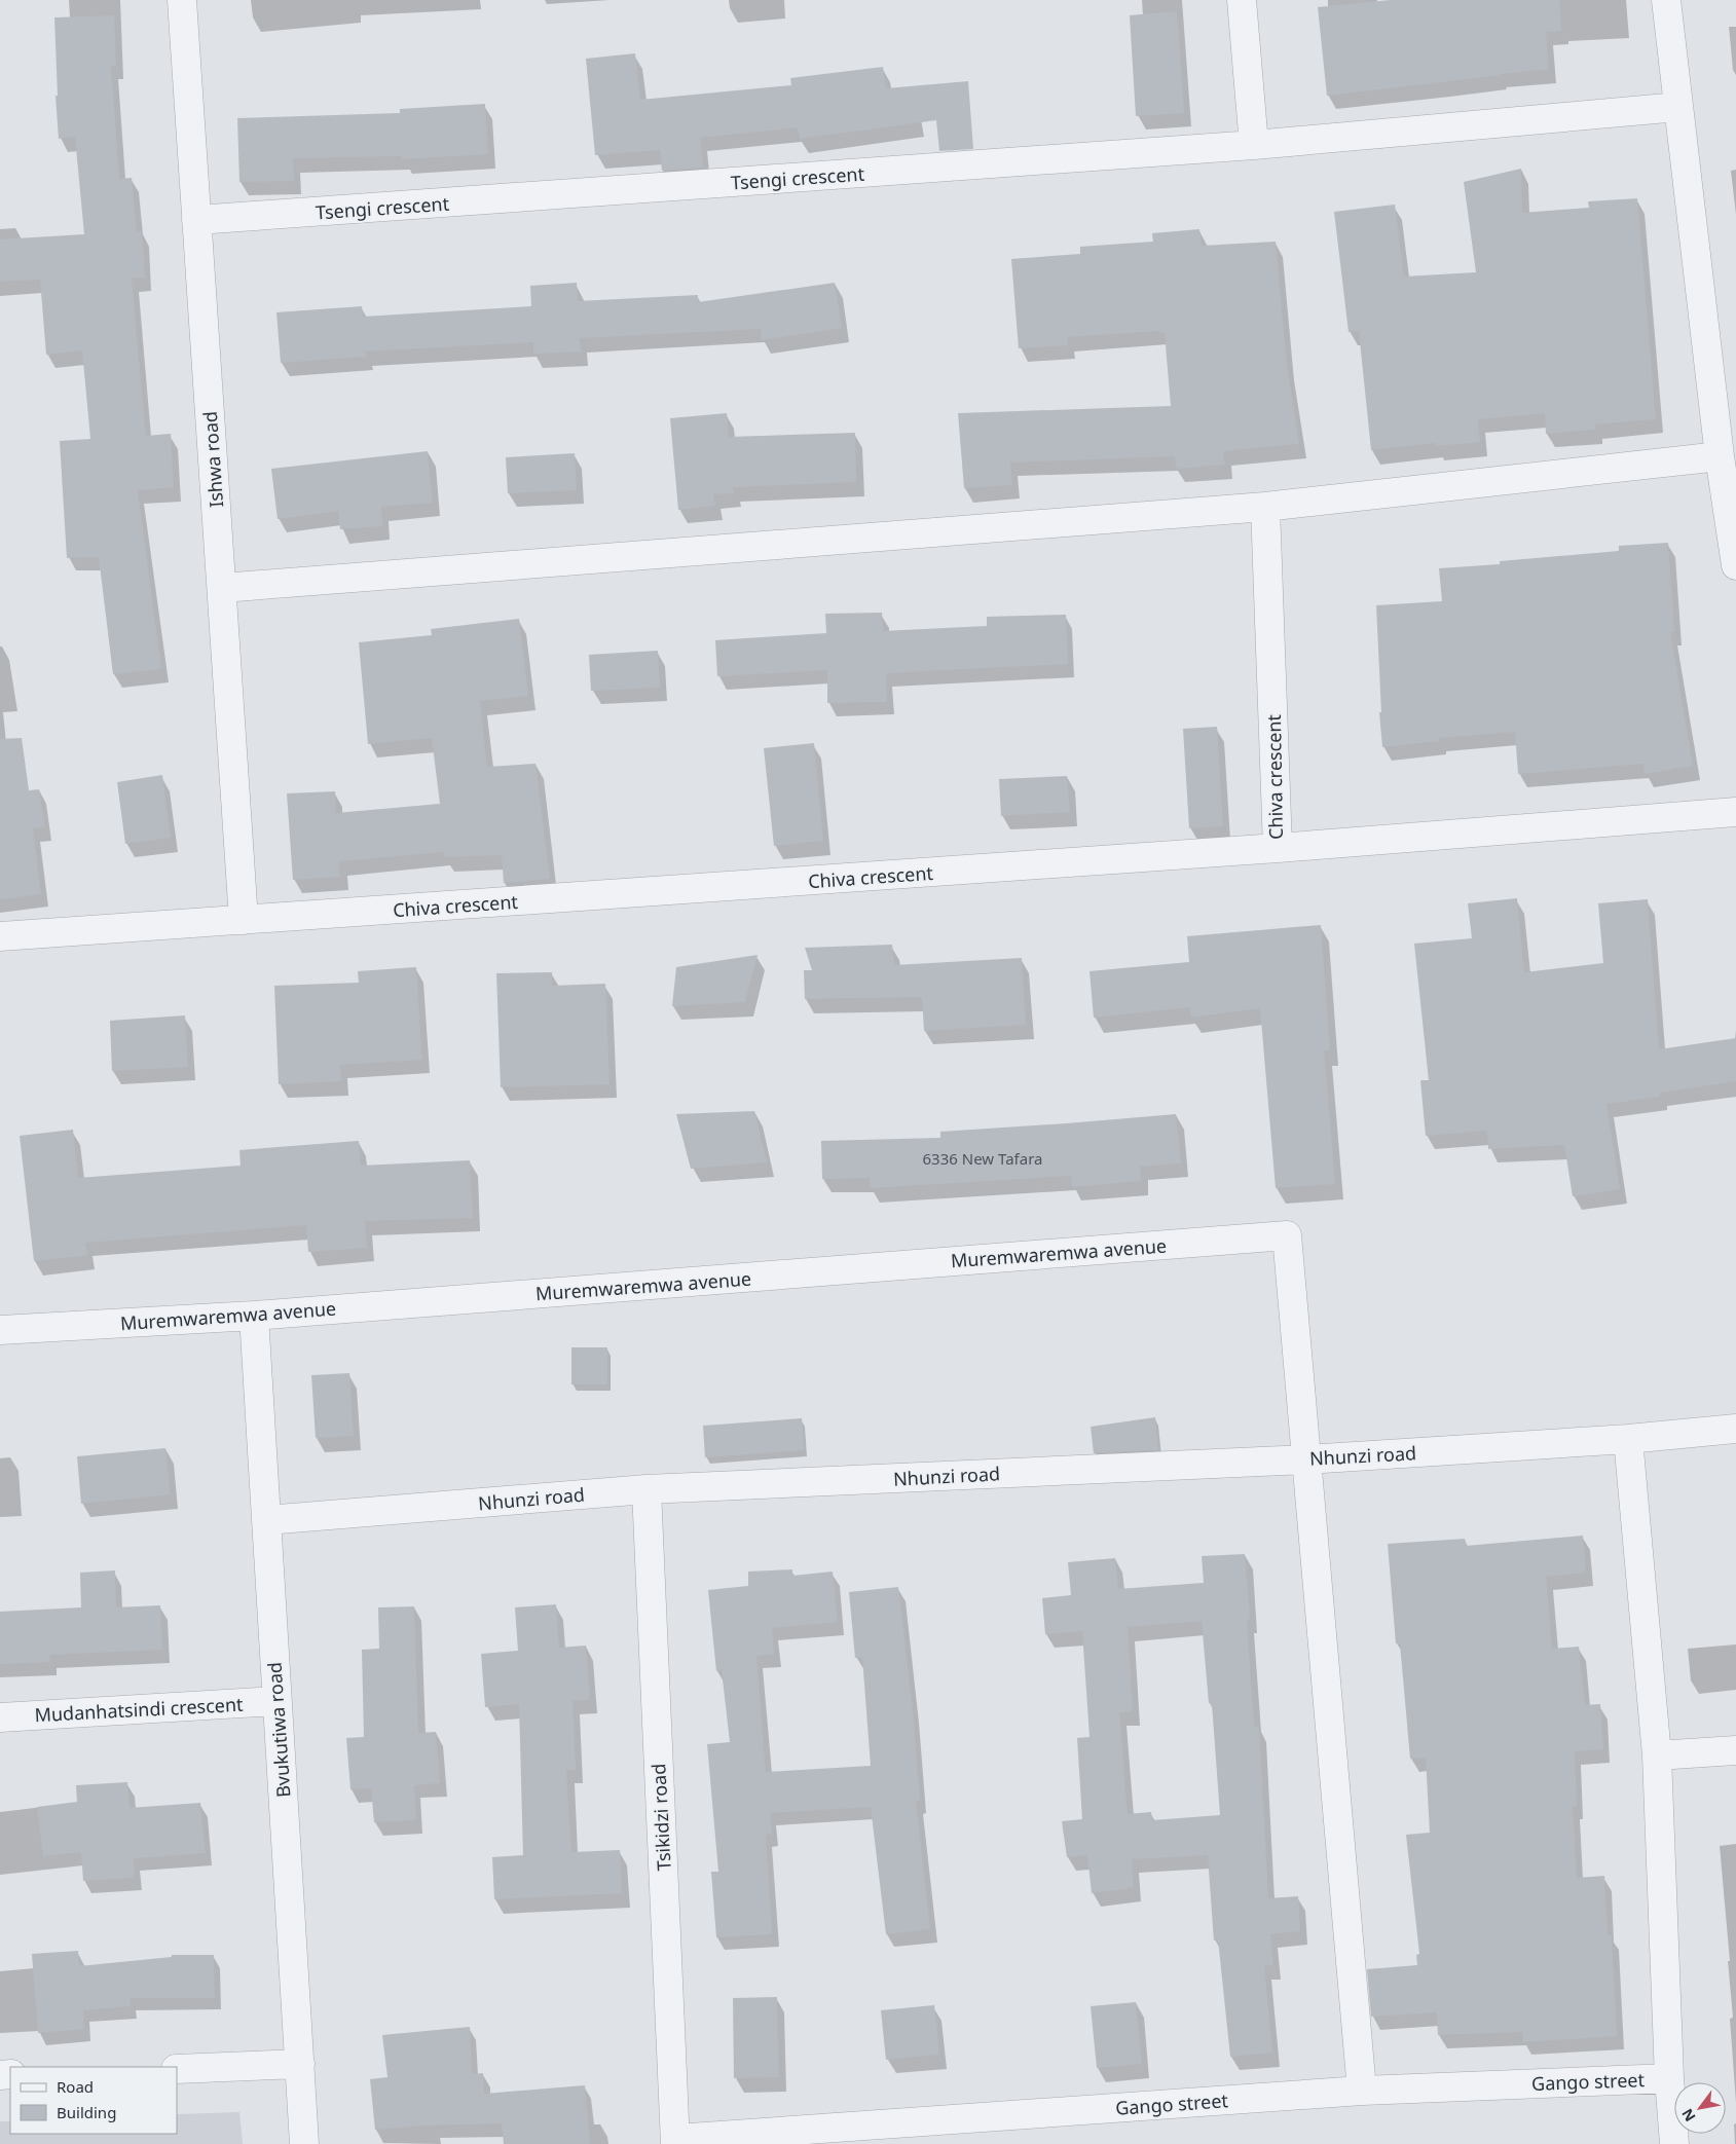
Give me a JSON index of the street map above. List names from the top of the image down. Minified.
{"streets":{"street":["Tsengi crescent","Ishwa road","Chiva crescent","Muremwaremwa avenue","Nhunzi road","Mudanhatsindi crescent","Bvukutiwa road","Tsikidzi road","Gango street"]},"crossings":[["Tsengi crescent","Ishwa road"],["Ishwa road","Chiva crescent"],["Muremwaremwa avenue","Nhunzi road"],["Muremwaremwa avenue","Bvukutiwa road"],["Nhunzi road","Bvukutiwa road"],["Nhunzi road","Tsikidzi road"],["Mudanhatsindi crescent","Bvukutiwa road"],["Tsikidzi road","Gango street"]],"house_numbers":["6336 New Tafara"],"legend":["Road","Building"],"north":"bottom left"}
